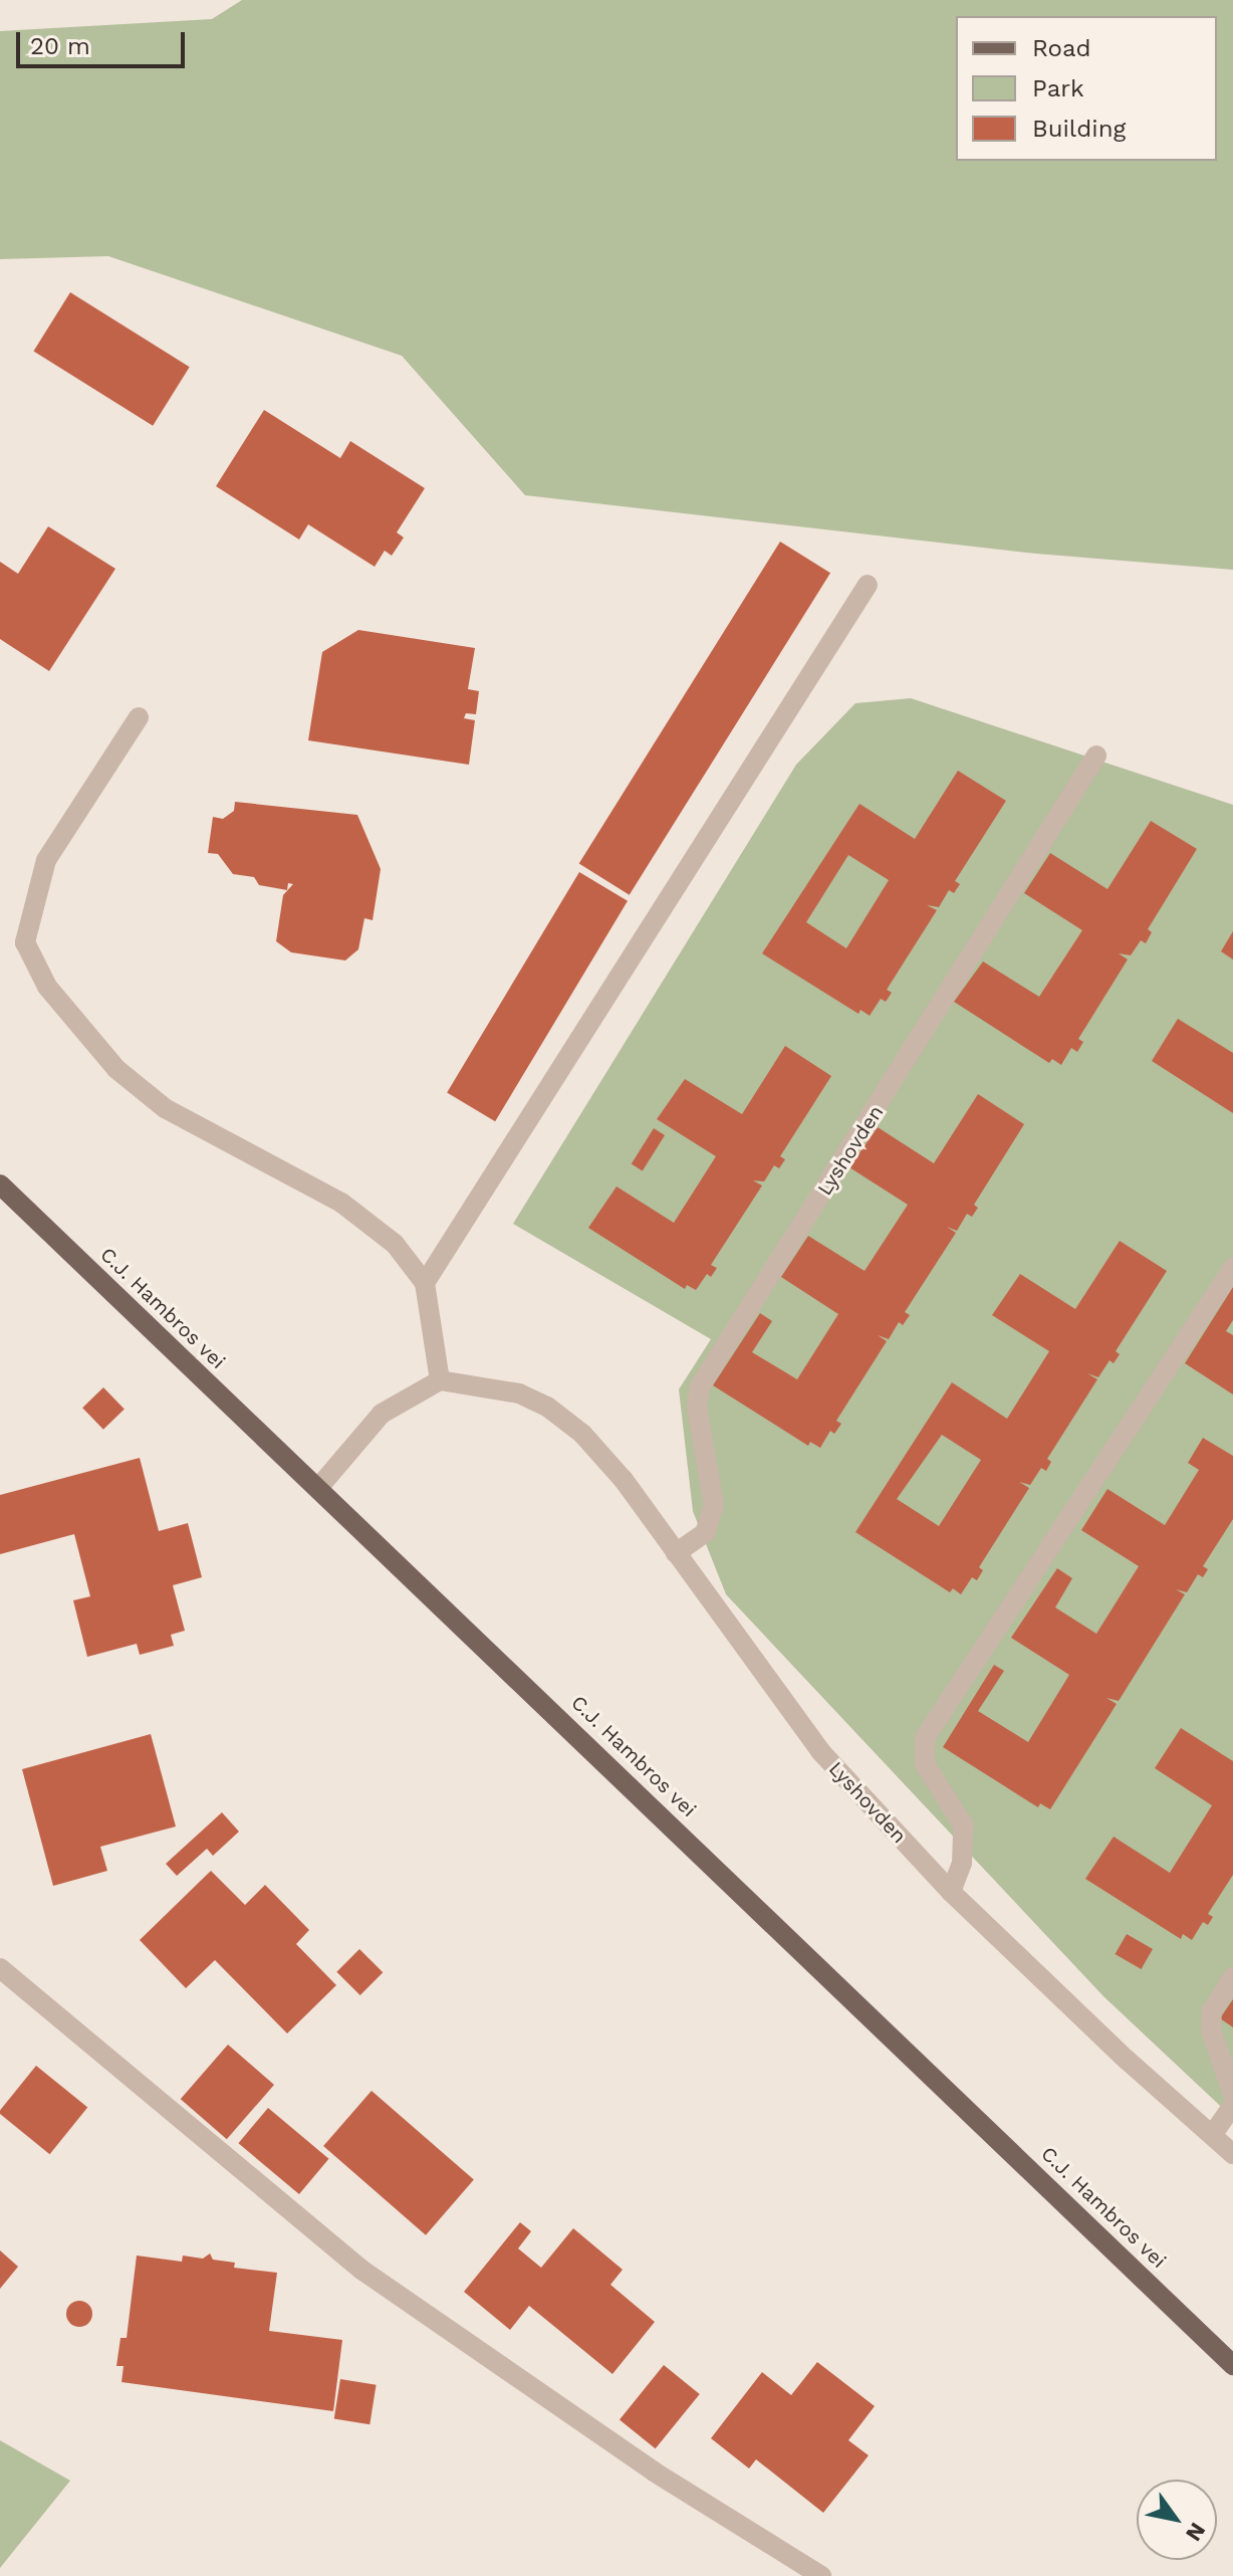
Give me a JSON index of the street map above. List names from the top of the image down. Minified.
{"streets":{"main road":["C.J. Hambros vei"],"street":["Lyshovden"]},"legend":["Road","Park","Building"],"scale_bar":"20 m","north":"bottom right"}
